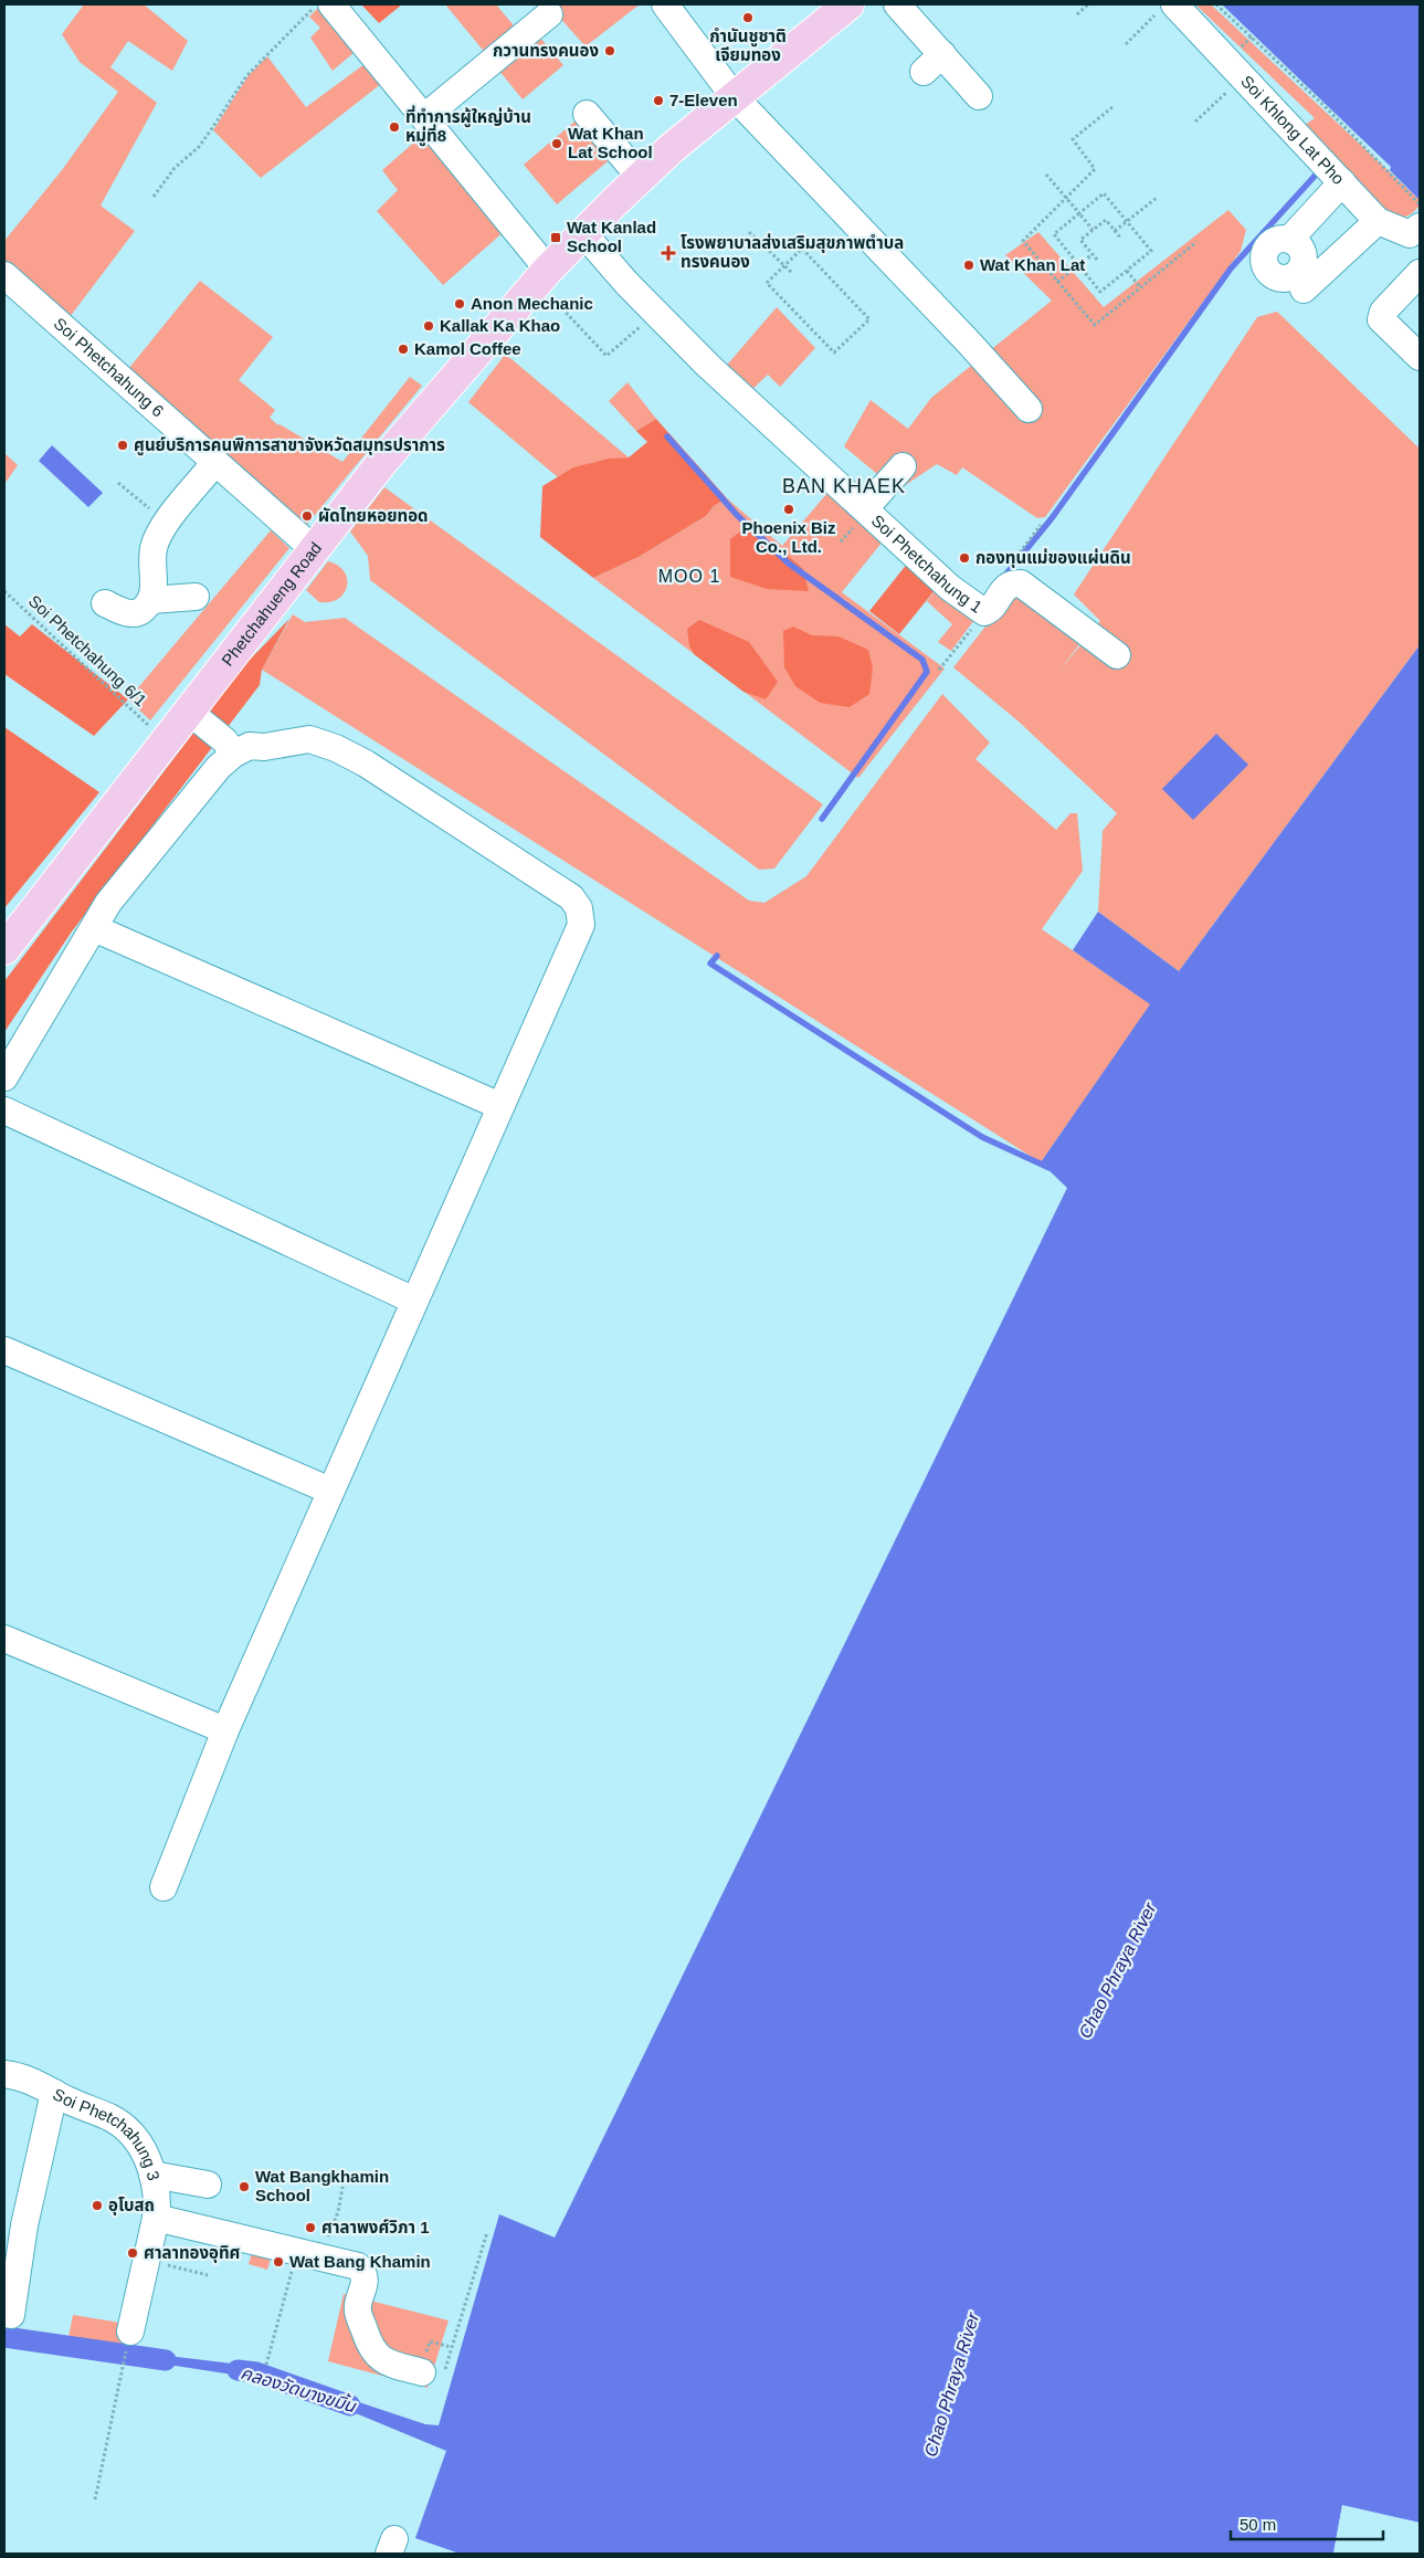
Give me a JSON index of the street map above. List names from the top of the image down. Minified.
{"streets":{"main road":["Phetchahueng Road"],"street":["Soi Khlong Lat Pho","Soi Phetchahung 6","Soi Phetchahung 1","Soi Phetchahung 3"],"path":["Soi Phetchahung 6/1"]},"crossings":[["Soi Phetchahung 6","Phetchahueng Road"],["Soi Phetchahung 1","Phetchahueng Road"]],"districts":["BAN KHAEK","MOO 1"],"water":["Chao Phraya River","คลองวัดบางขมิ้น"],"places":{"other":["กำนันชูชาติ เจียมทอง","กวานทรงคนอง","7-Eleven","ที่ทำการผู้ใหญ่บ้าน หมู่ที่8","Wat Khan Lat School","Wat Khan Lat","Anon Mechanic","Kallak Ka Khao","Kamol Coffee","ศูนย์บริการคนพิการสาขาจังหวัดสมุทรปราการ","Phoenix Biz Co., Ltd.","ผัดไทยหอยทอด","กองทุนแม่ของแผ่นดิน","Wat Bangkhamin School","อุโบสถ","ศาลาพงศ์วิภา 1","ศาลาทองอุทิศ","Wat Bang Khamin"],"transit":["Wat Kanlad School"],"health":["โรงพยาบาลส่งเสริมสุขภาพตำบล ทรงคนอง"]},"scale_bar":"50 m"}
